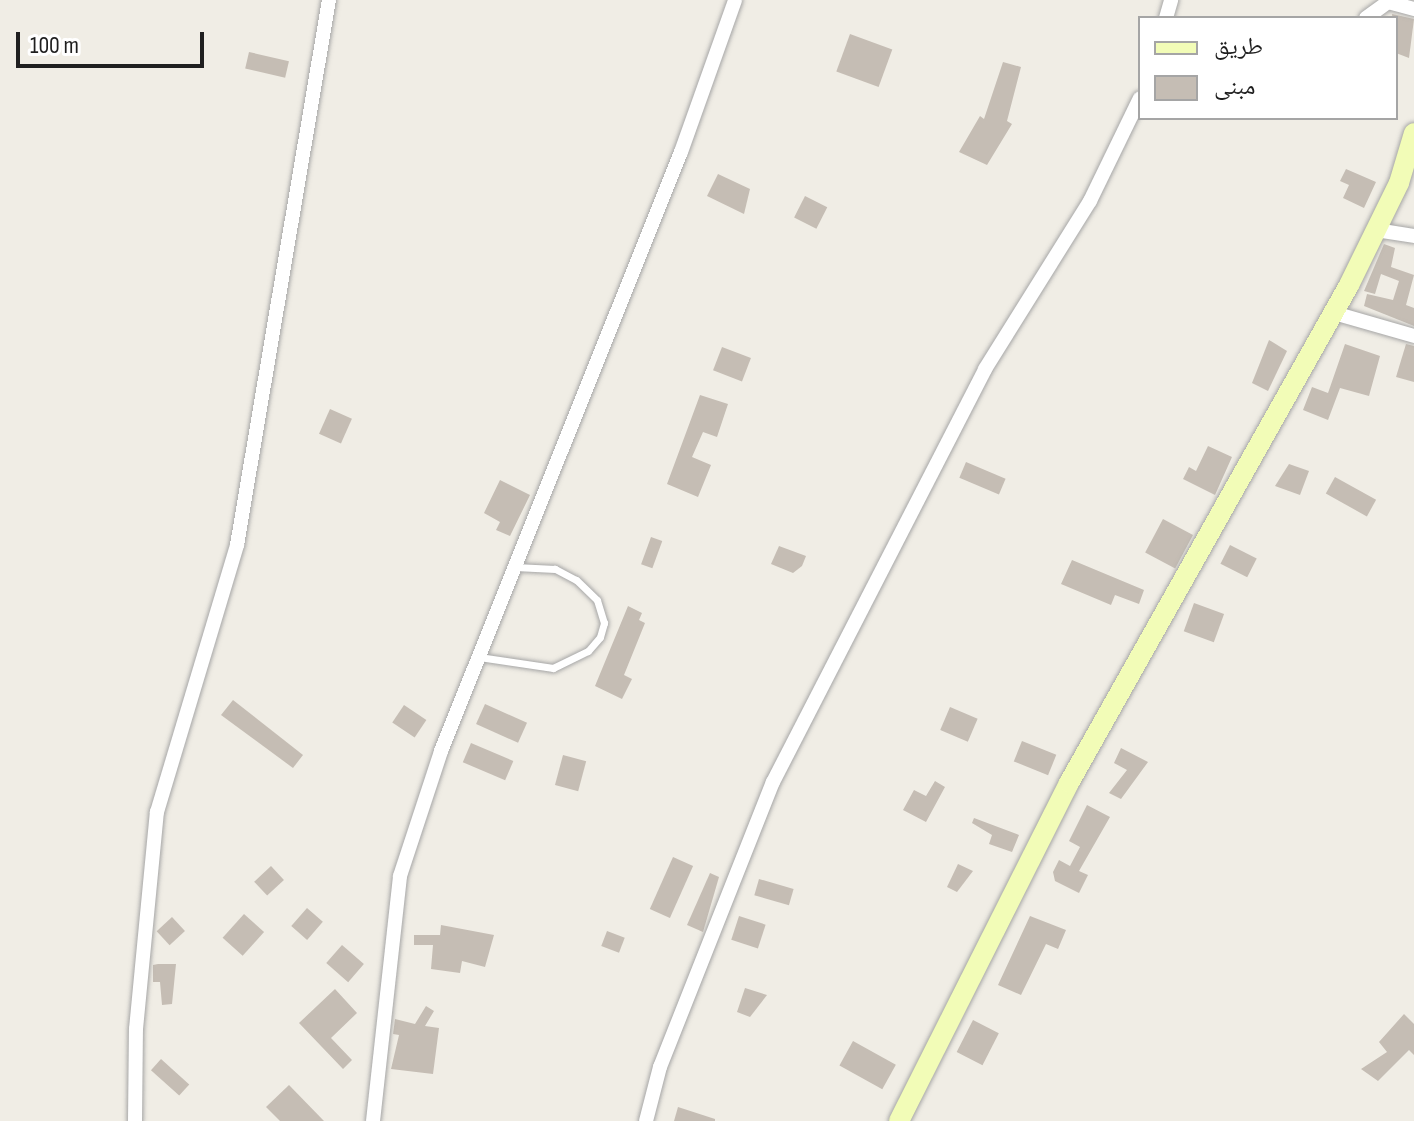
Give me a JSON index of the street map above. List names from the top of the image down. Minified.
{"legend":["طريق","مبنى"],"scale_bar":"100 m"}
